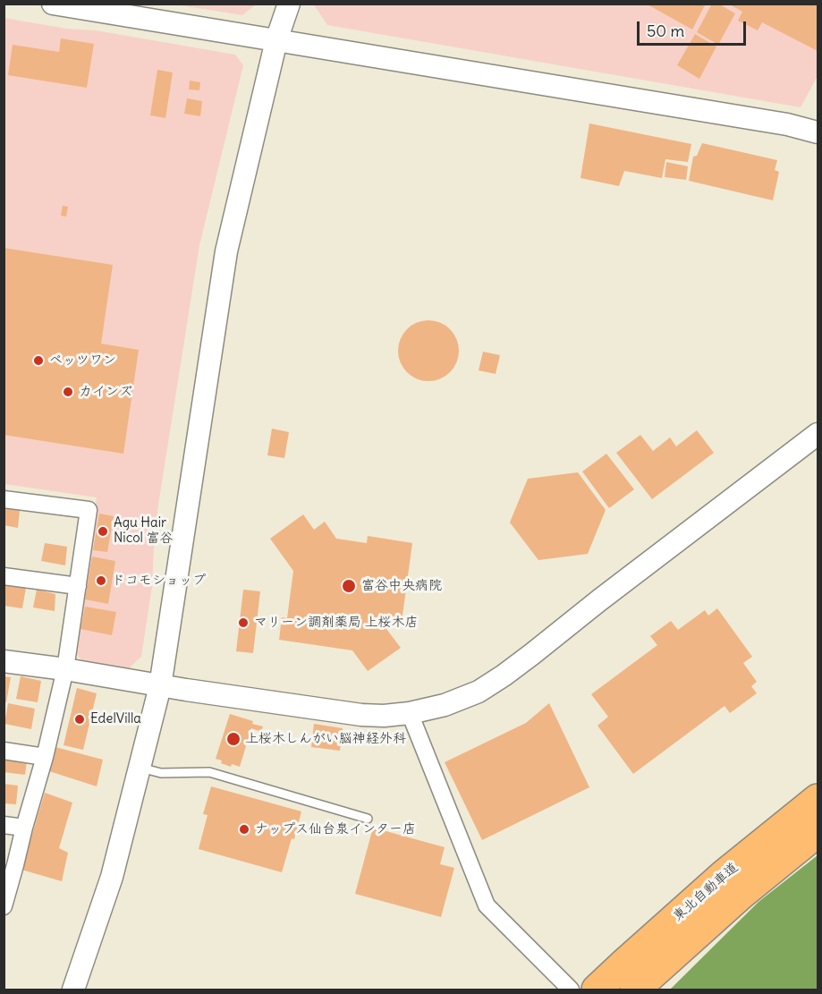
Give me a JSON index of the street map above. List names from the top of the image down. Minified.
{"streets":{"highway":["東北自動車道"]},"places":["ペッツワン","カインズ","Agu Hair Nicol 富谷","ドコモショップ","富谷中央病院","マリーン調剤薬局 上桜木店","EdelVilla","上桜木しんがい脳神経外科","ナップス仙台泉インター店"],"scale_bar":"50 m"}
